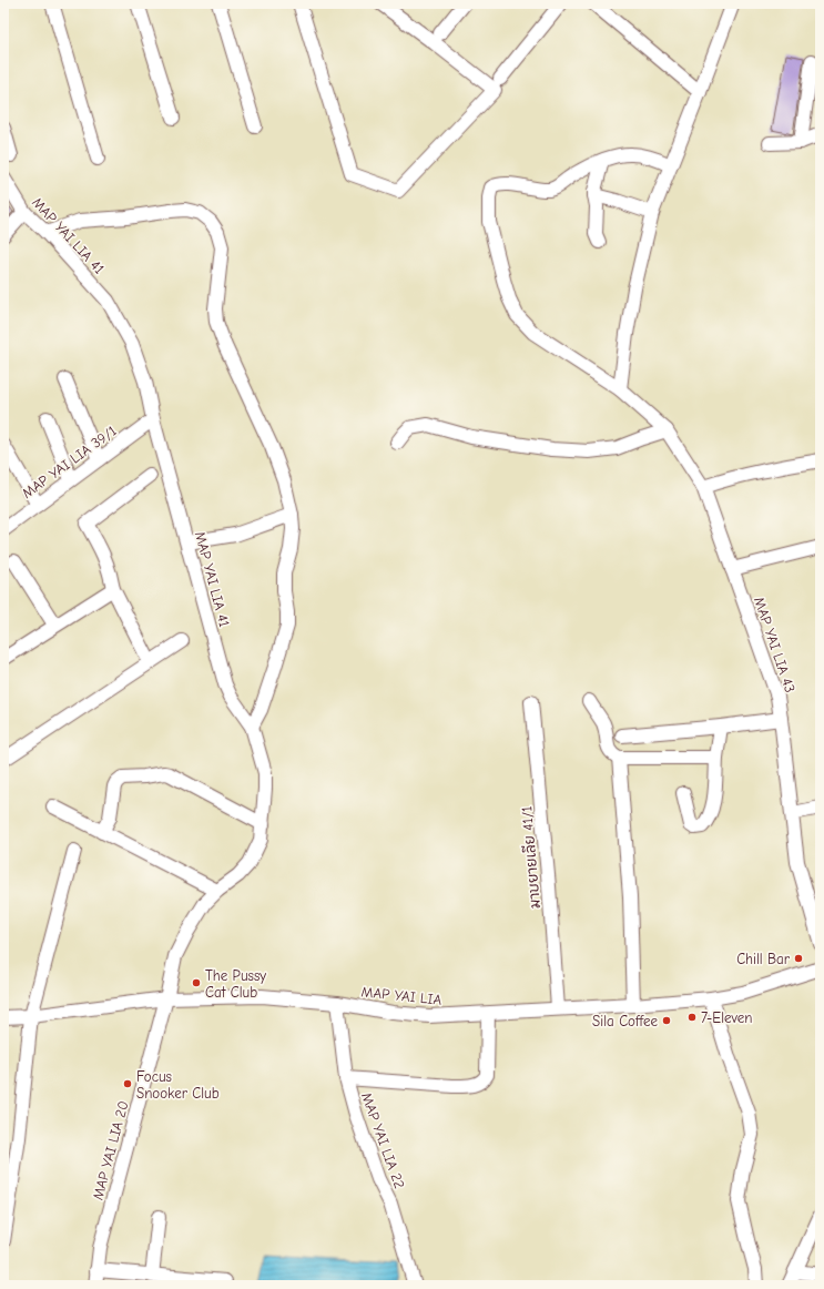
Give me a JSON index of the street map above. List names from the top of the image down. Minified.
{"streets":{"street":["MAP YAI LIA 41","MAP YAI LIA 39/1","MAP YAI LIA 43","มาบยายเลีย 41/1","MAP YAI LIA","MAP YAI LIA 22","MAP YAI LIA 20"]},"crossings":[["MAP YAI LIA 41","MAP YAI LIA 39/1"],["MAP YAI LIA 41","MAP YAI LIA"],["MAP YAI LIA 41","MAP YAI LIA 20"],["มาบยายเลีย 41/1","MAP YAI LIA"],["MAP YAI LIA","MAP YAI LIA 22"],["MAP YAI LIA","MAP YAI LIA 20"]],"places":["Chill Bar","The Pussy Cat Club","7-Eleven","Sila Coffee","Focus Snooker Club"]}
